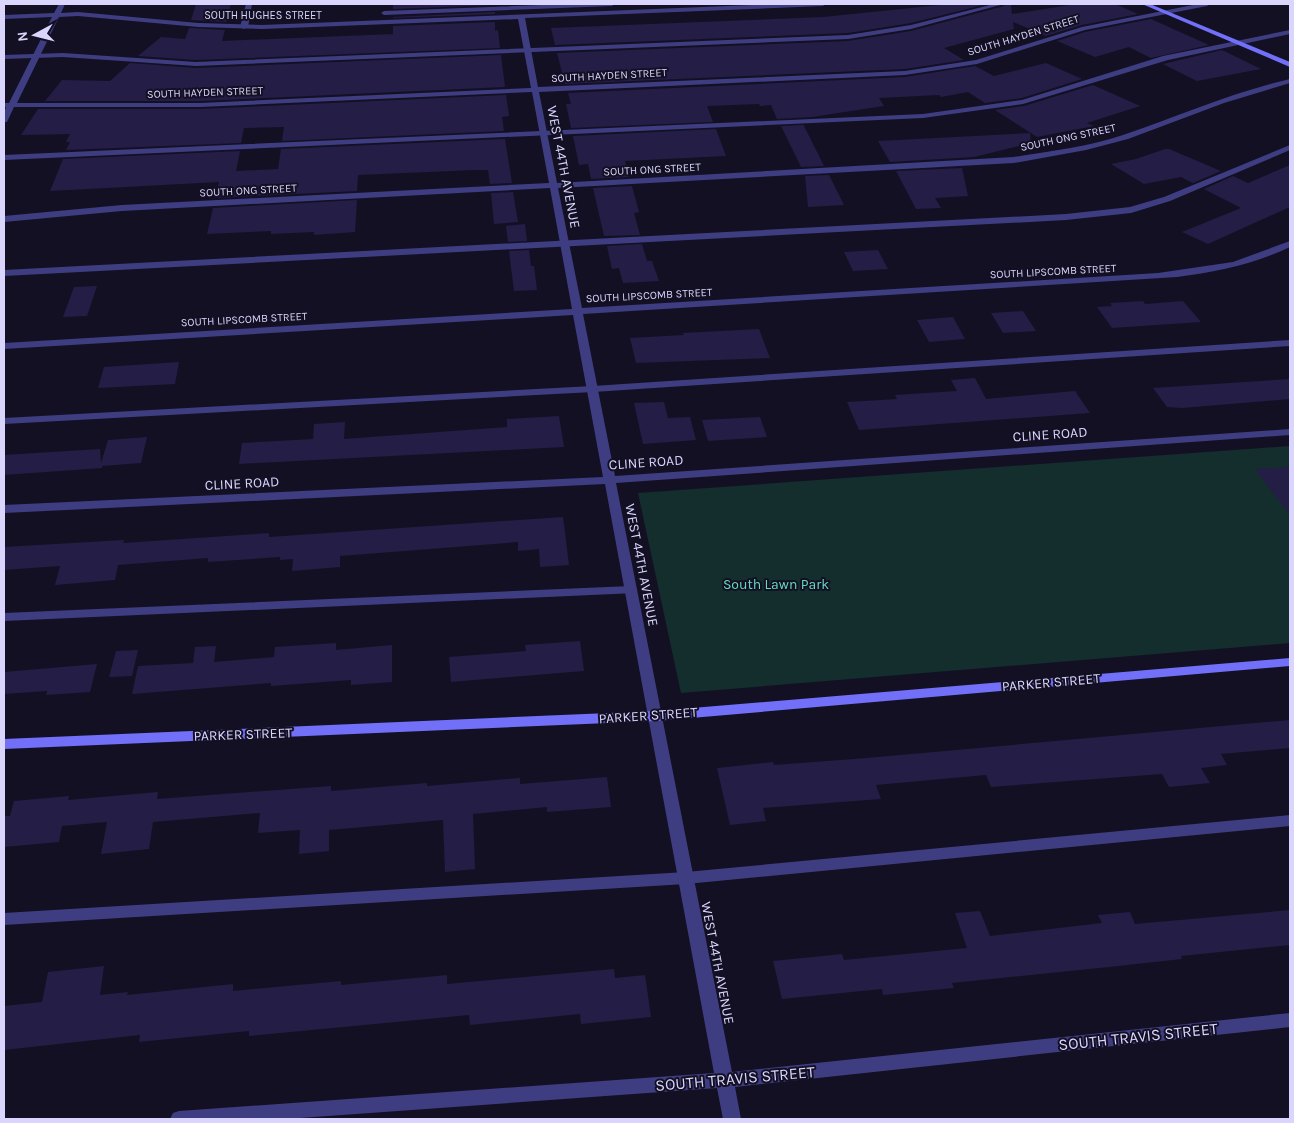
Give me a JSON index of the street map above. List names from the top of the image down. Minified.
{"streets":{"main road":["PARKER STREET"],"street":["SOUTH HUGHES STREET","SOUTH HAYDEN STREET","SOUTH ONG STREET","WEST 44TH AVENUE","SOUTH LIPSCOMB STREET","CLINE ROAD","SOUTH TRAVIS STREET"]},"crossings":[["SOUTH HUGHES STREET","WEST 44TH AVENUE"],["SOUTH HAYDEN STREET","WEST 44TH AVENUE"],["SOUTH ONG STREET","WEST 44TH AVENUE"],["WEST 44TH AVENUE","SOUTH LIPSCOMB STREET"],["WEST 44TH AVENUE","CLINE ROAD"],["WEST 44TH AVENUE","PARKER STREET"],["WEST 44TH AVENUE","SOUTH TRAVIS STREET"]],"parks":["South Lawn Park"],"north":"left"}
